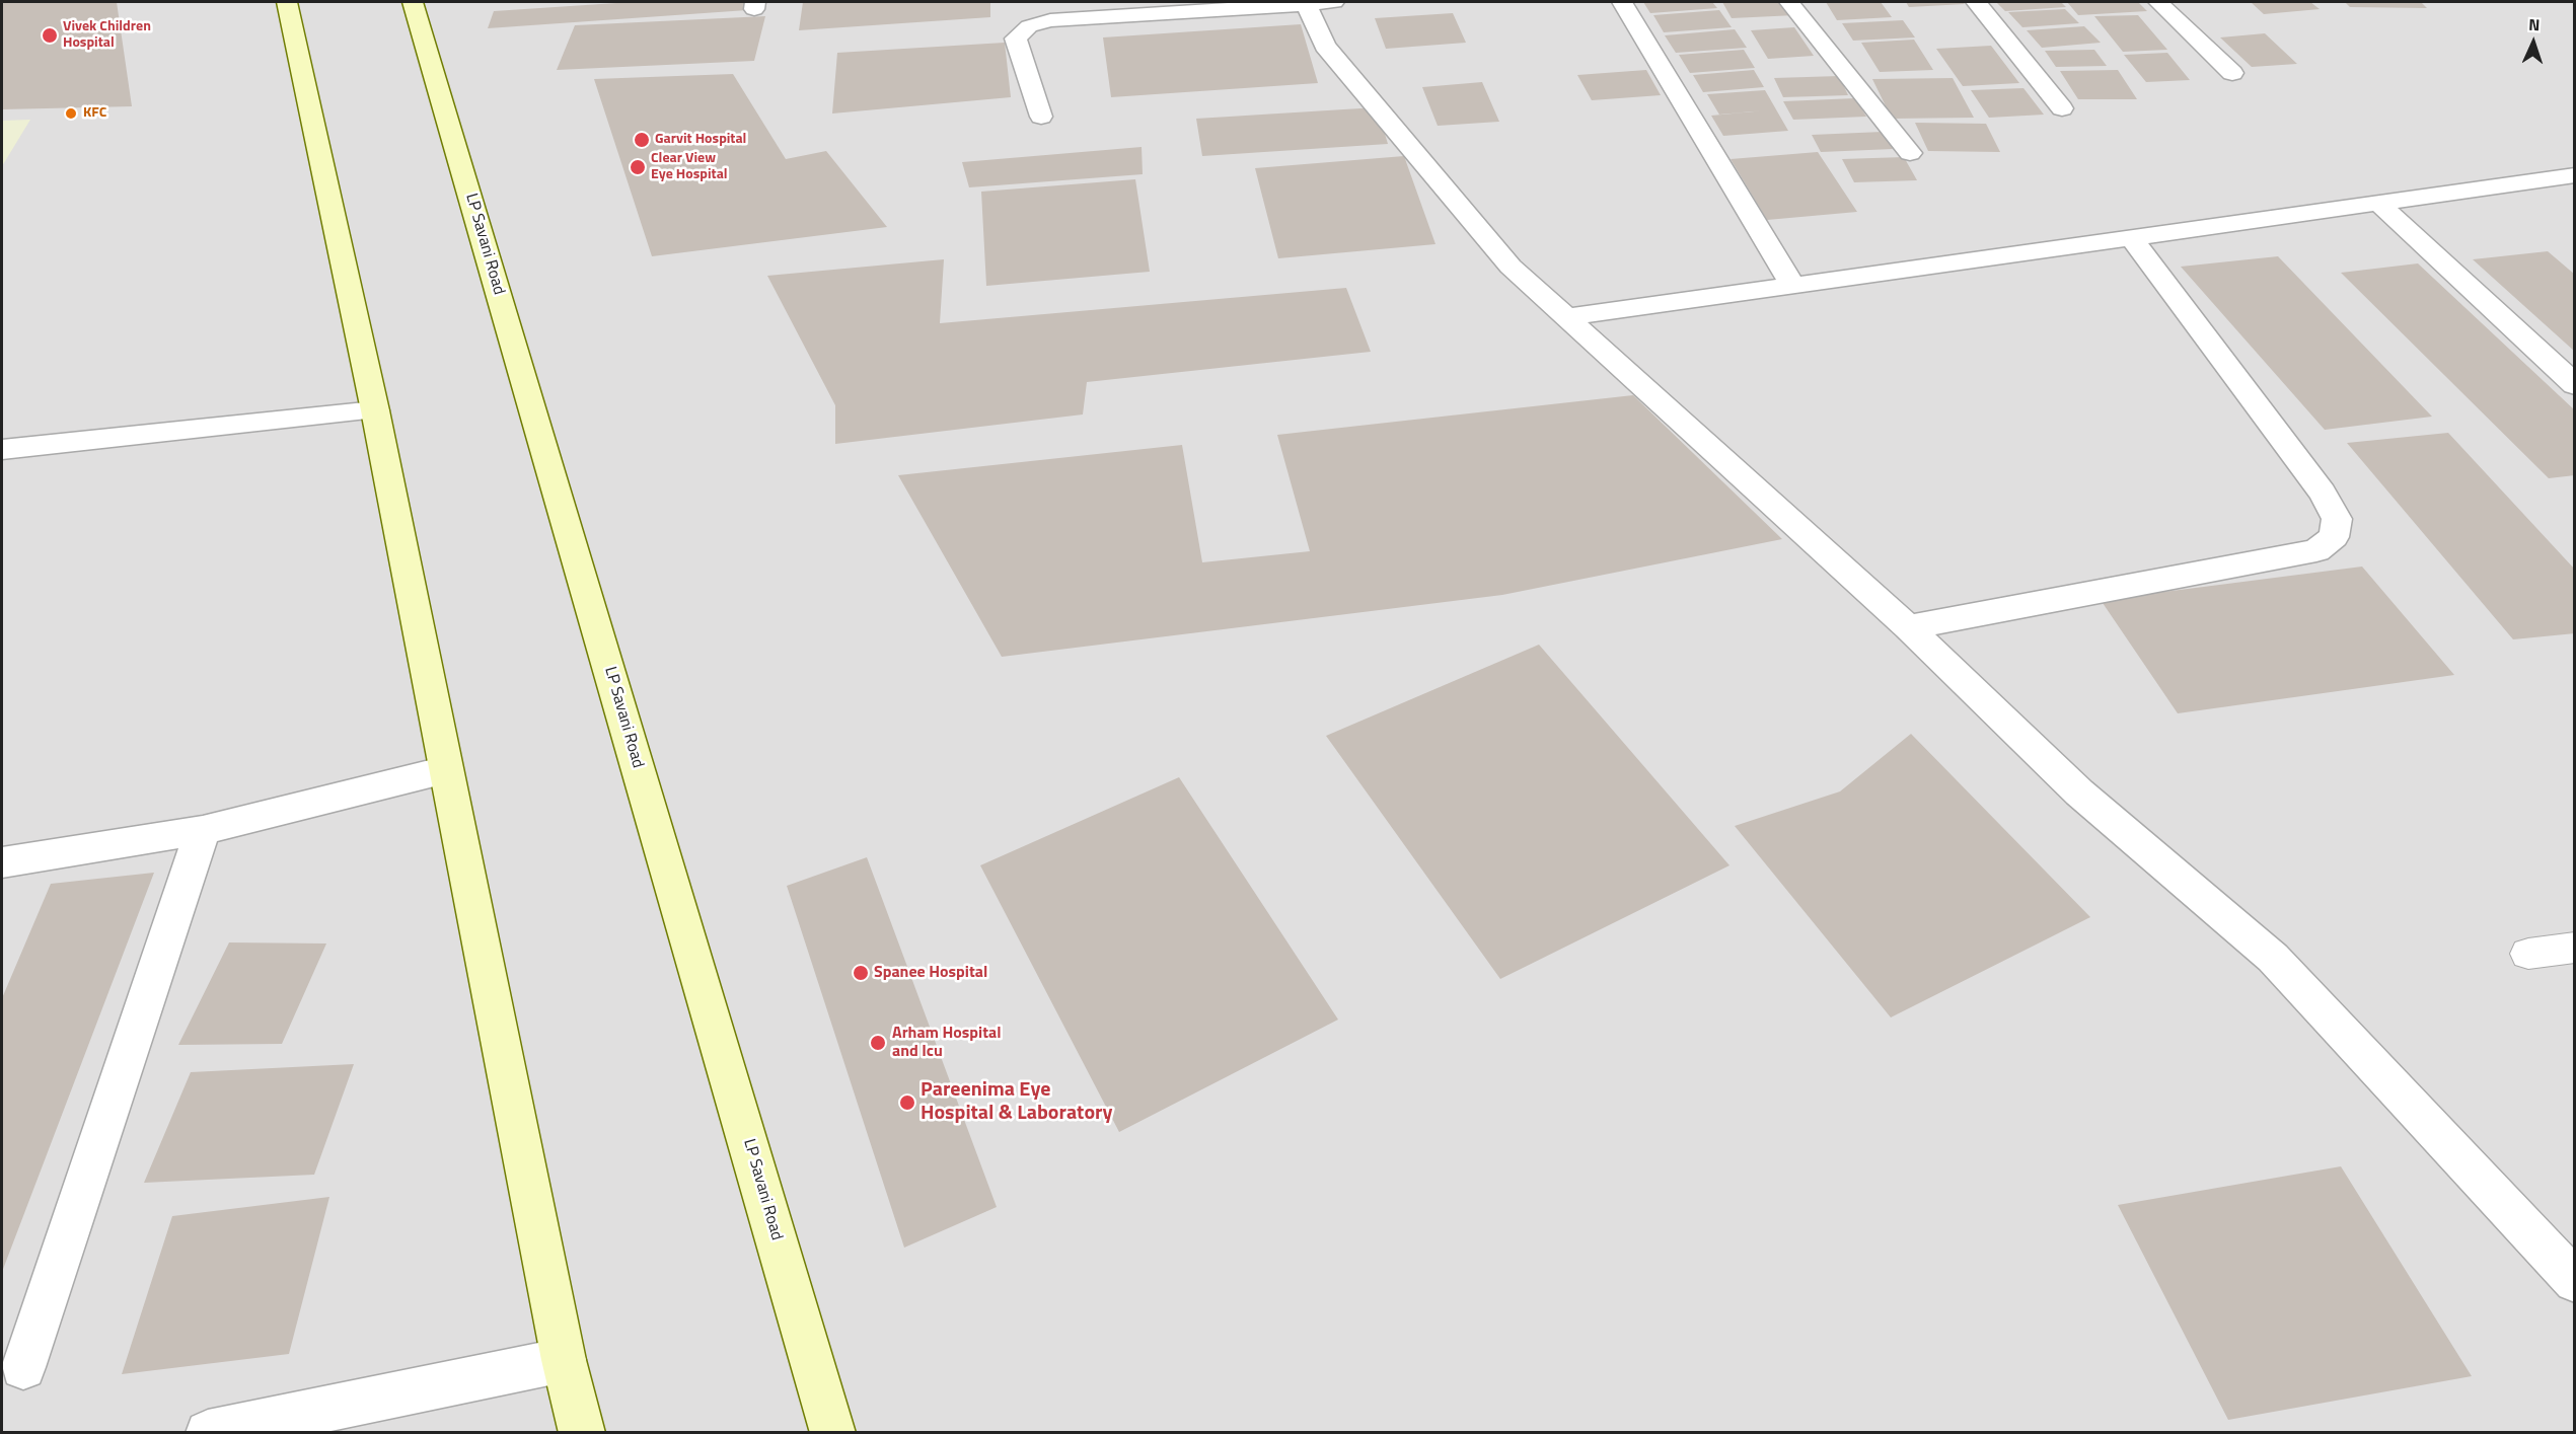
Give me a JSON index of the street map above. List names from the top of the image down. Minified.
{"streets":{"main road":["LP Savani Road"]},"places":["Vivek Children Hospital","KFC","Garvit Hospital","Clear View Eye Hospital","Spanee Hospital","Arham Hospital and Icu","Pareenima Eye Hospital & Laboratory"],"north":"top"}
